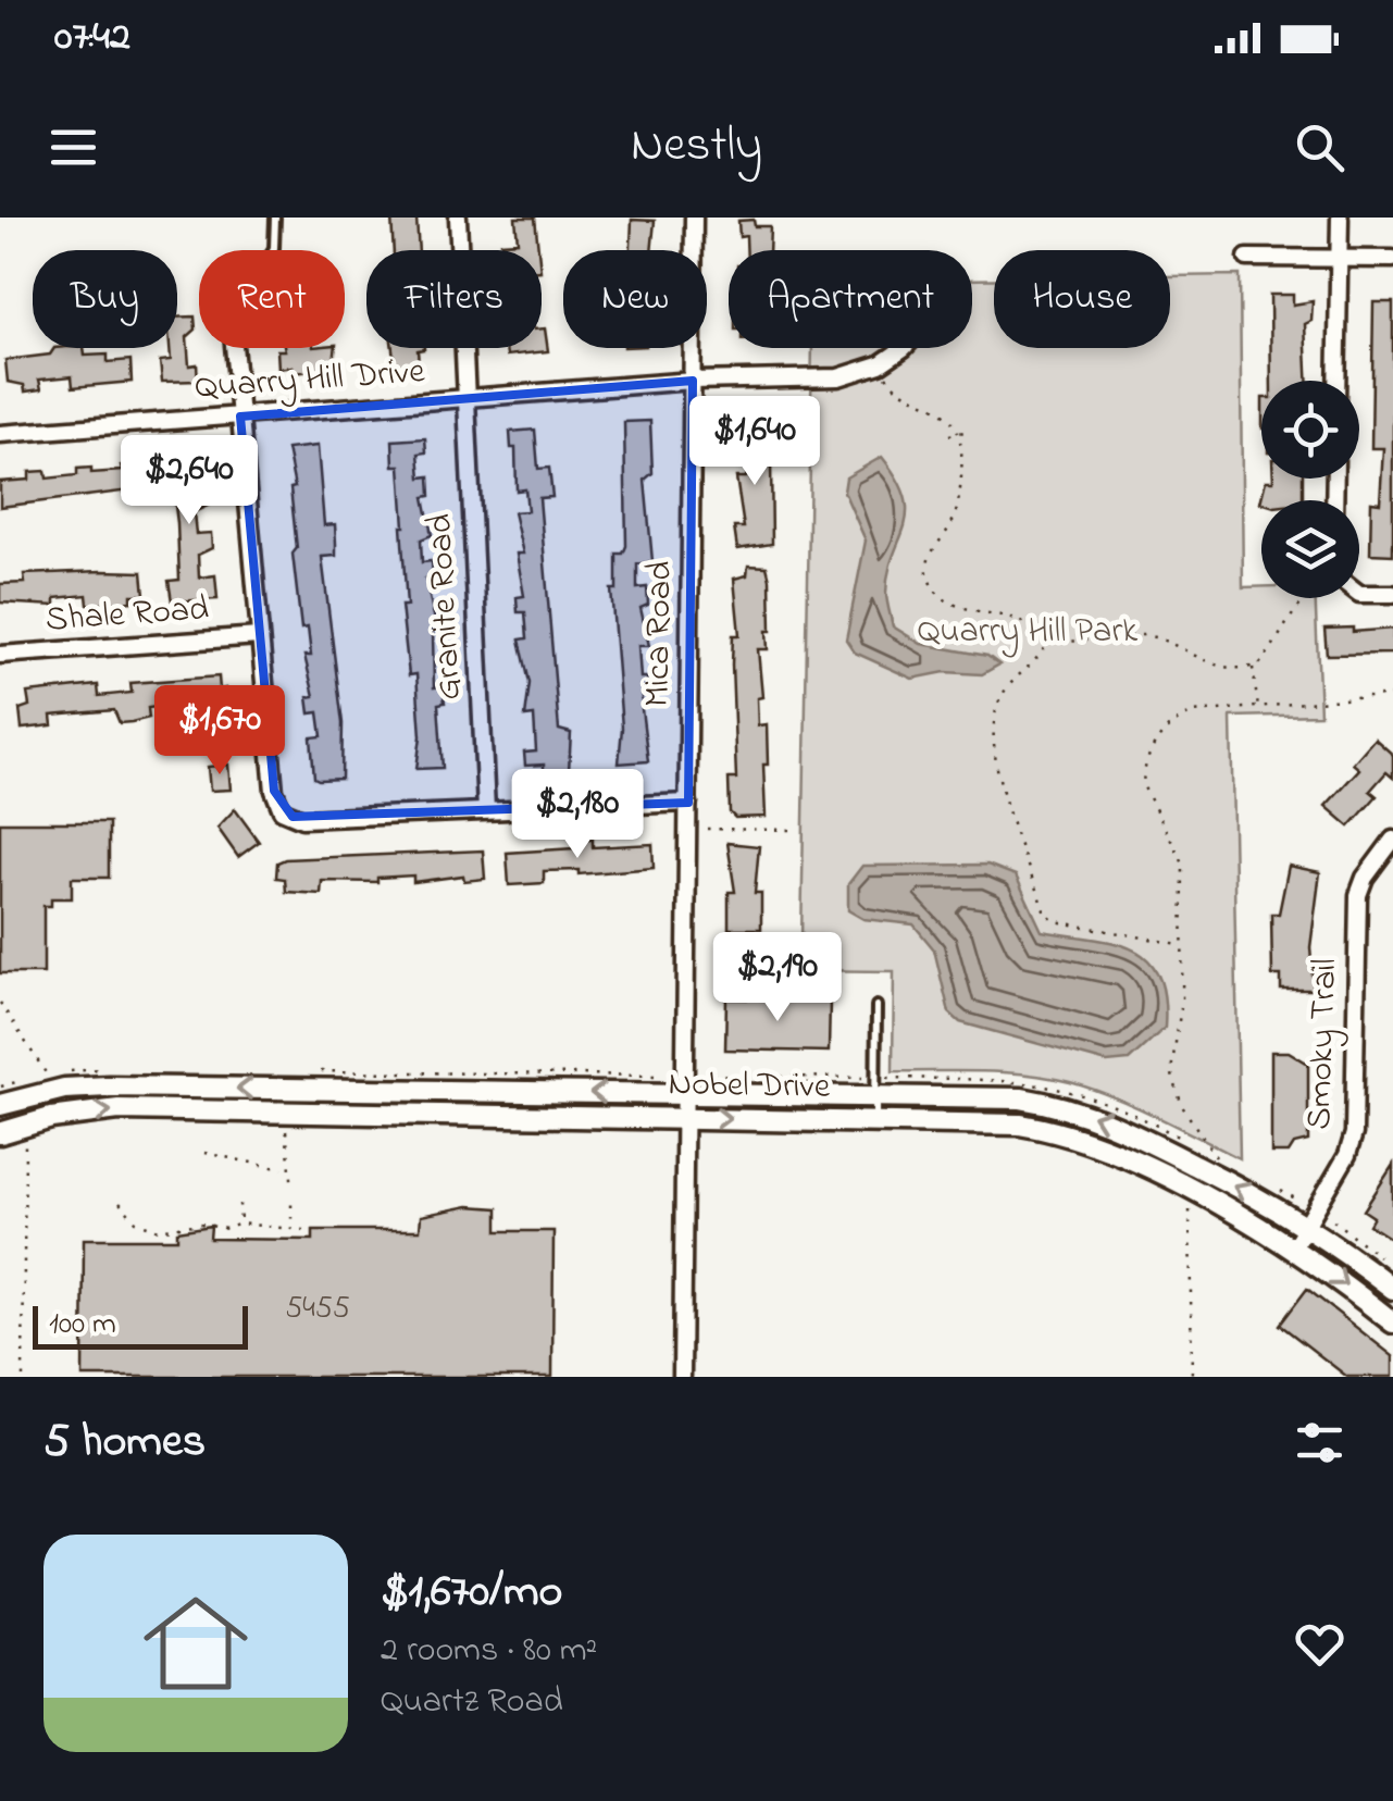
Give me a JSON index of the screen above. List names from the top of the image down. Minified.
{"streets":{"street":["Quarry Hill Drive","Granite Road","Shale Road","Mica Road","Smoky Trail","Nobel Drive"]},"crossings":[["Quarry Hill Drive","Granite Road"],["Quarry Hill Drive","Mica Road"],["Mica Road","Nobel Drive"],["Smoky Trail","Nobel Drive"]],"parks":["Quarry Hill Park"],"house_numbers":["5455"],"scale_bar":"100 m","page":{"status":"07:42","header":"Nestly","chip":["Buy","Rent","Filters","New","Apartment","House"],"price":["$1,640","$2,640","$1,670","$2,180","$2,190"],"scale":"100 m","heading":"5 homes","list":[{"name":"$1,670/mo","note":"2 rooms · 80 m² · Quartz Road"}]}}
